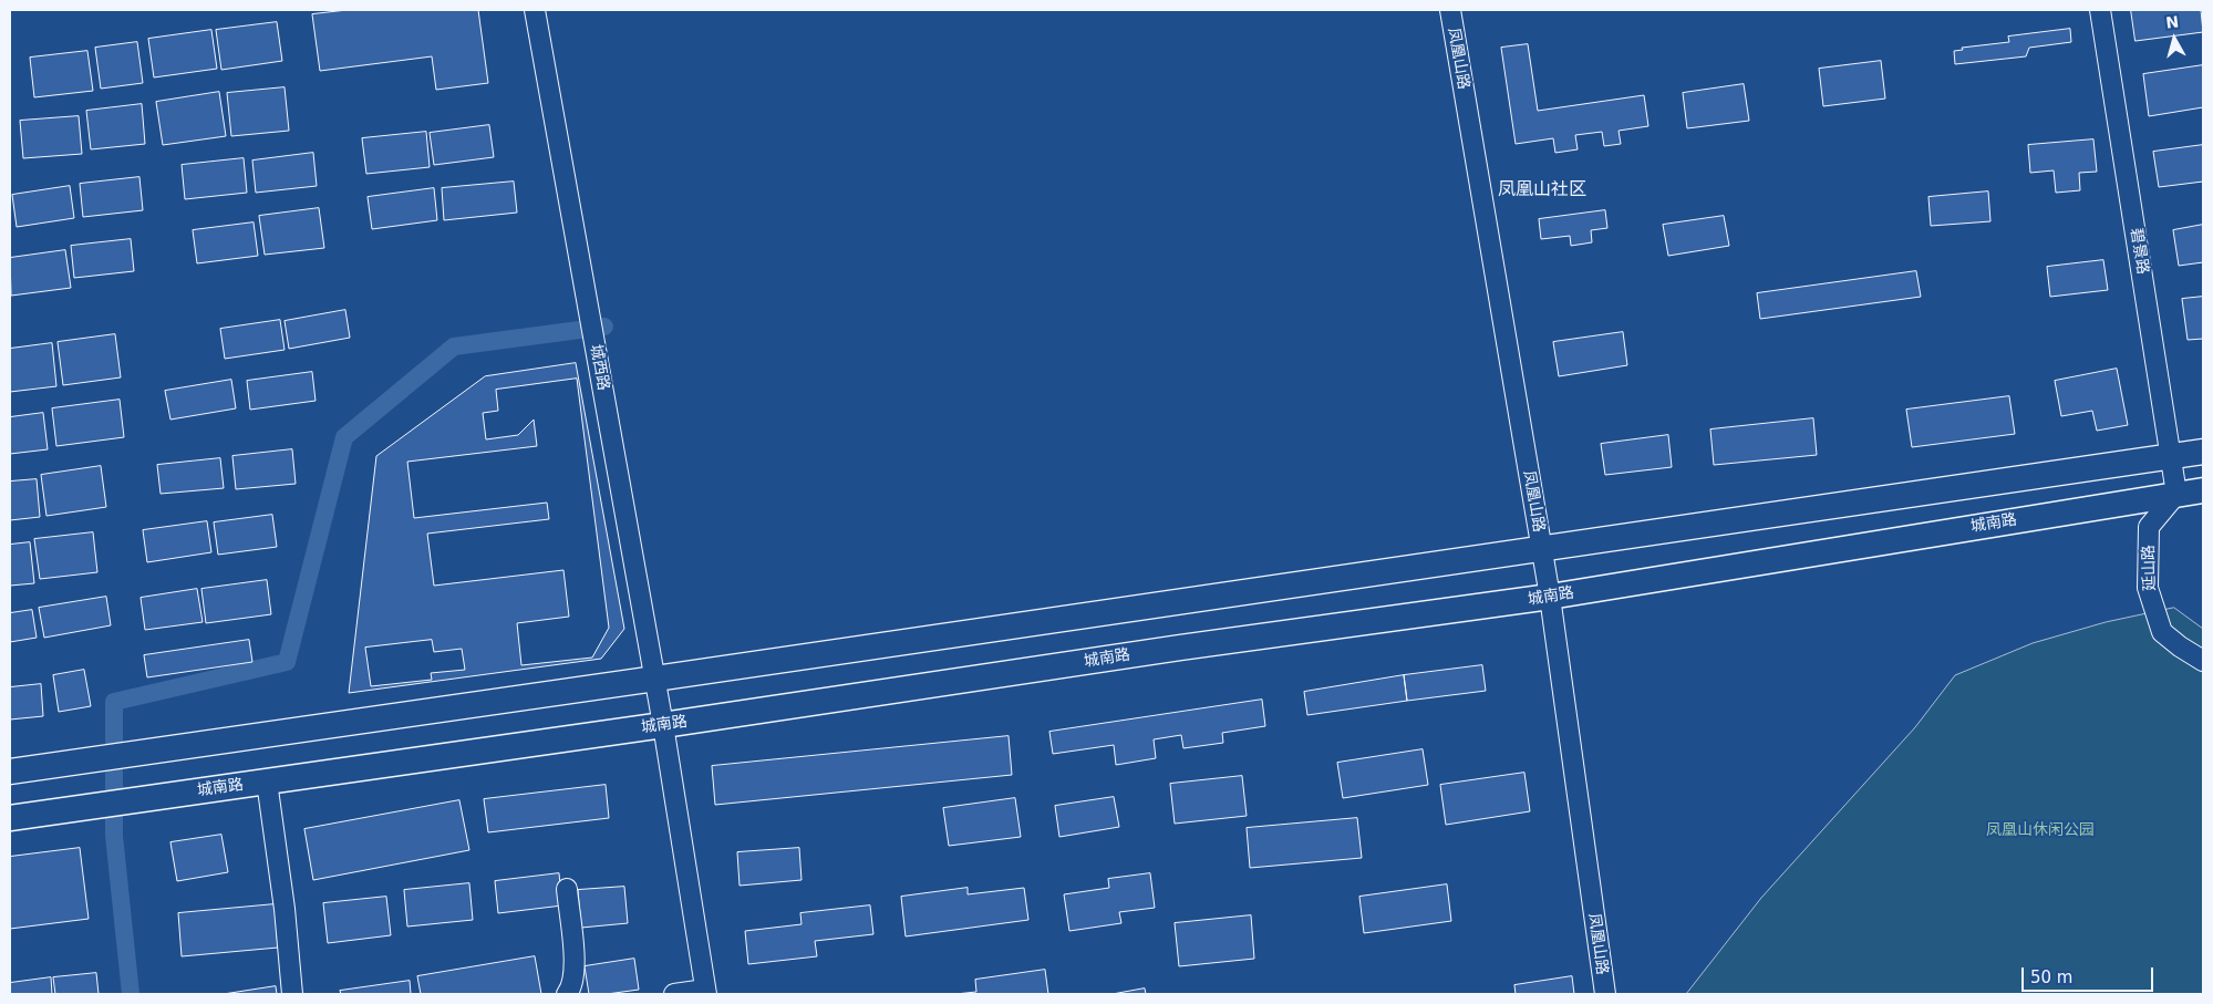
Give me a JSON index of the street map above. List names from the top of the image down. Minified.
{"streets":{"main road":["城南路"],"street":["凤凰山路","碧景路","城西路","延山路"]},"crossings":[["凤凰山路","城南路"],["碧景路","城南路"],["碧景路","延山路"],["城西路","城南路"],["城南路","延山路"]],"districts":["凤凰山社区"],"parks":["凤凰山休闲公园"],"scale_bar":"50 m","north":"top"}
